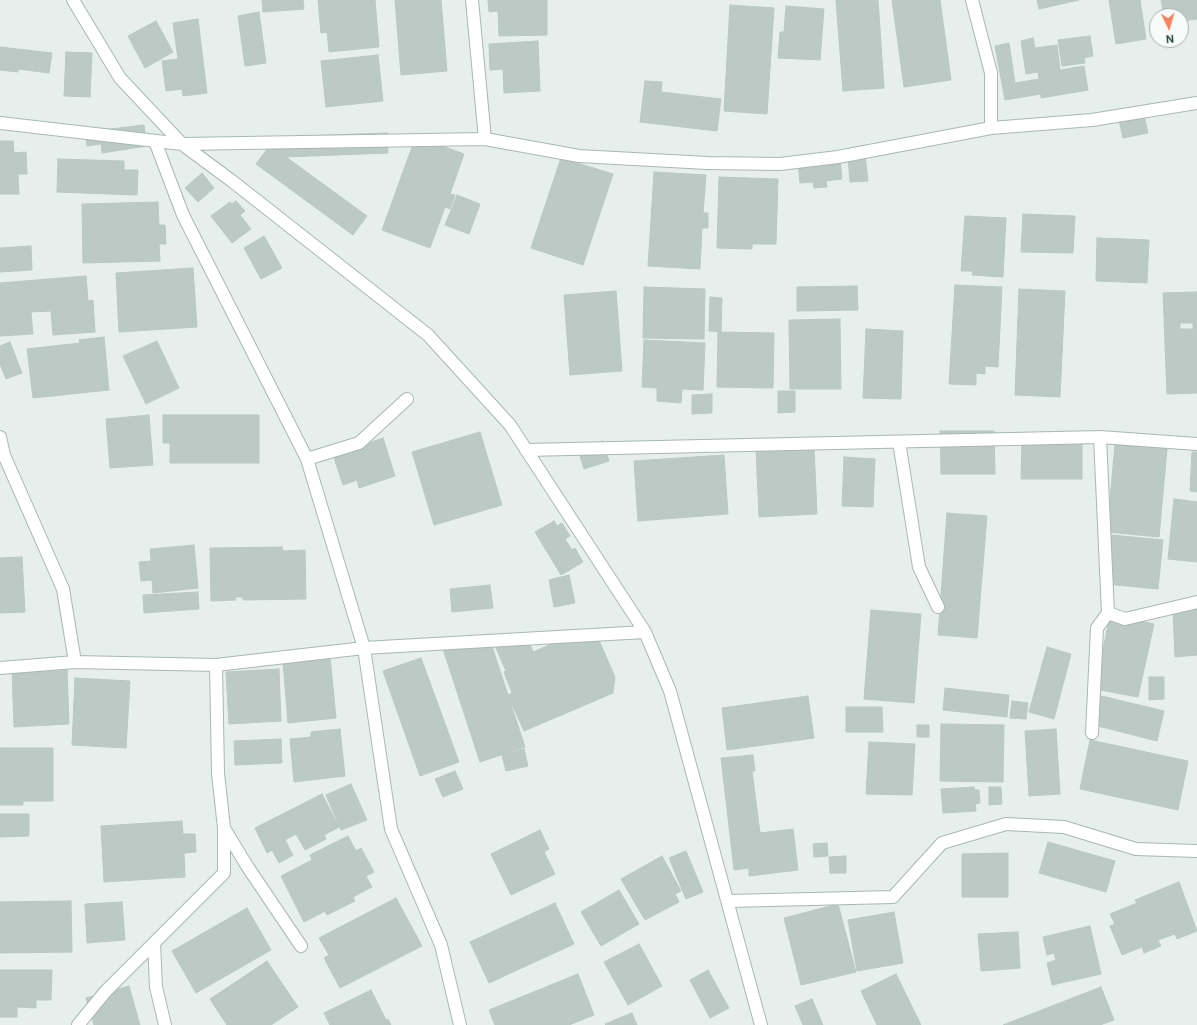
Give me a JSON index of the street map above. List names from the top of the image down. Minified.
{"north":"bottom"}
